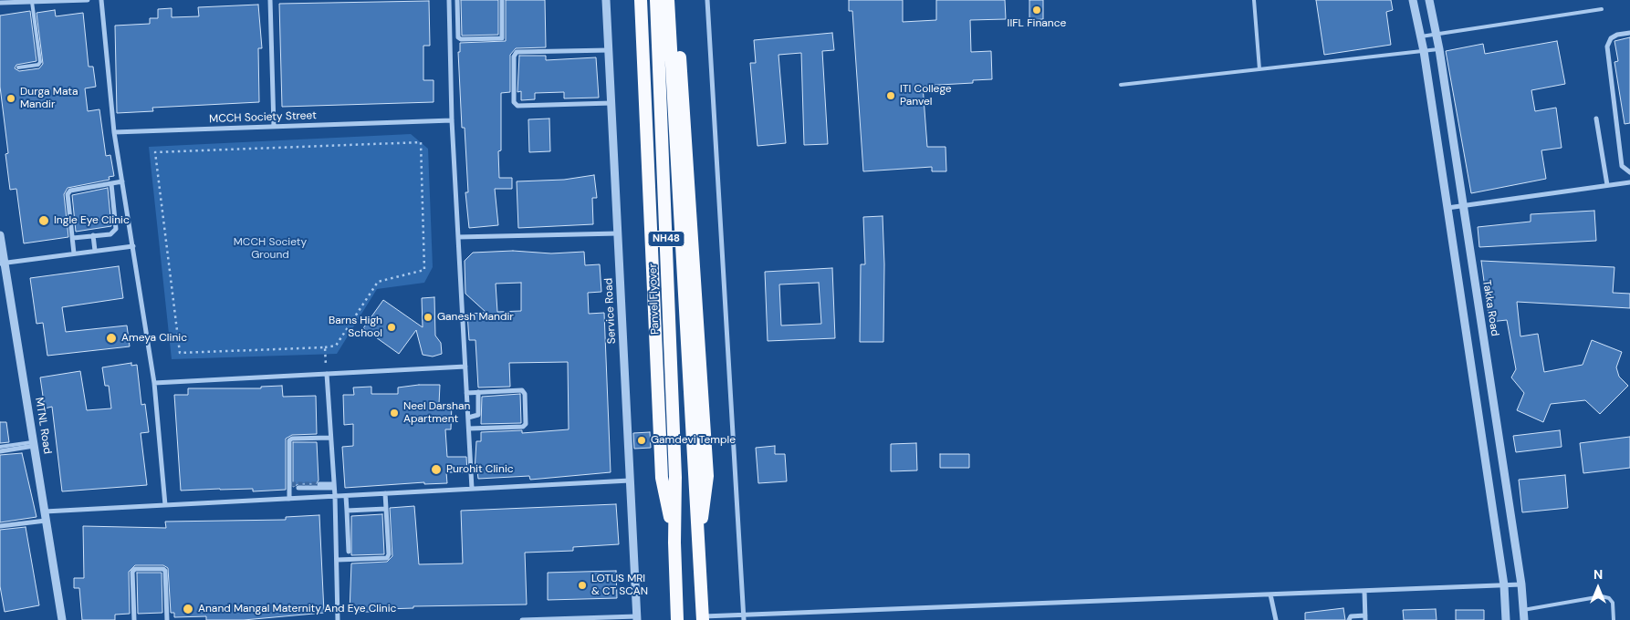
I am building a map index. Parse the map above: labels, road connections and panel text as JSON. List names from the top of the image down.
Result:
{
  "streets": {
    "highway": ["NH48", "Panvel Flyover"],
    "street": [
      "MCCH Society Street",
      "Takka Road",
      "Service Road",
      "MTNL Road"
    ]
  },
  "crossings": [
    ["NH48", "Panvel Flyover"]
  ],
  "parks": ["MCCH Society Ground"],
  "places": [
    "IIFL Finance",
    "ITI College Panvel",
    "Durga Mata Mandir",
    "Ingle Eye Clinic",
    "Ganesh Mandir",
    "Barns High School",
    "Ameya Clinic",
    "Neel Darshan Apartment",
    "Gamdevi Temple",
    "Purohit Clinic",
    "LOTUS MRI & CT SCAN",
    "Anand Mangal Maternity And Eye Clinic"
  ],
  "north": "top"
}
